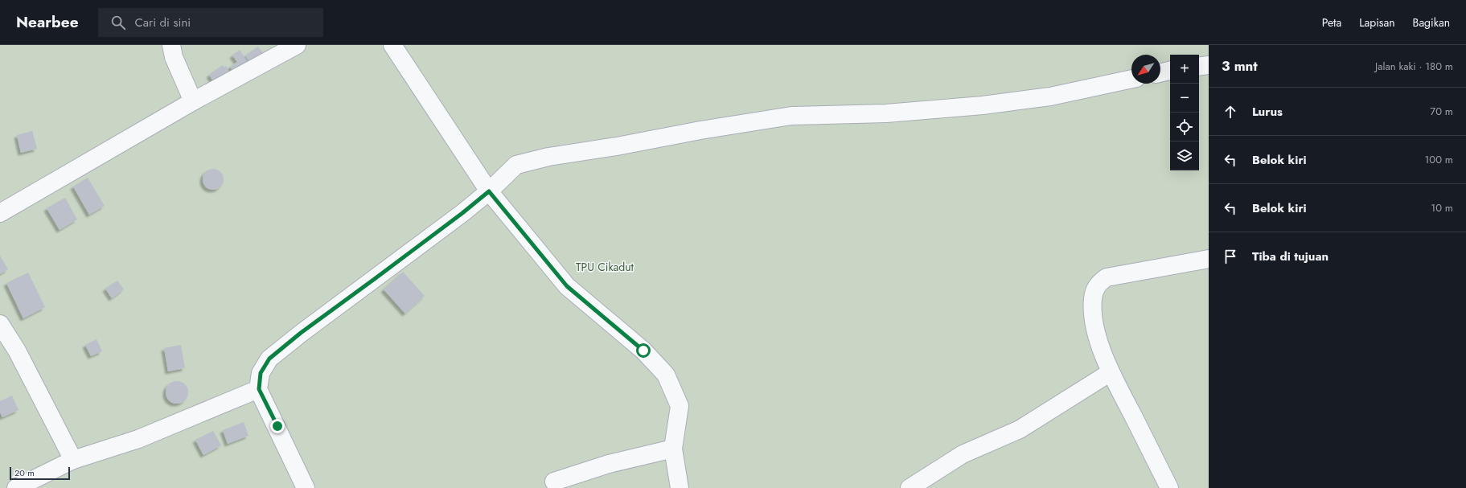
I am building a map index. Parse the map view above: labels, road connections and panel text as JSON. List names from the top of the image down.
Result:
{
  "parks": ["TPU Cikadut"],
  "scale_bar": "20 m",
  "north": "bottom left",
  "page": {
    "header": "Nearbee",
    "search": "Cari di sini",
    "nav": ["Peta", "Lapisan", "Bagikan"],
    "heading": ["3 mnt", "Jalan kaki · 180 m"],
    "map_buttons": ["+", "−"],
    "list": [
      ["Lurus", "70 m"],
      ["Belok kiri", "100 m"],
      ["Belok kiri", "10 m"],
      "Tiba di tujuan"
    ],
    "scale": "20 m"
  }
}
